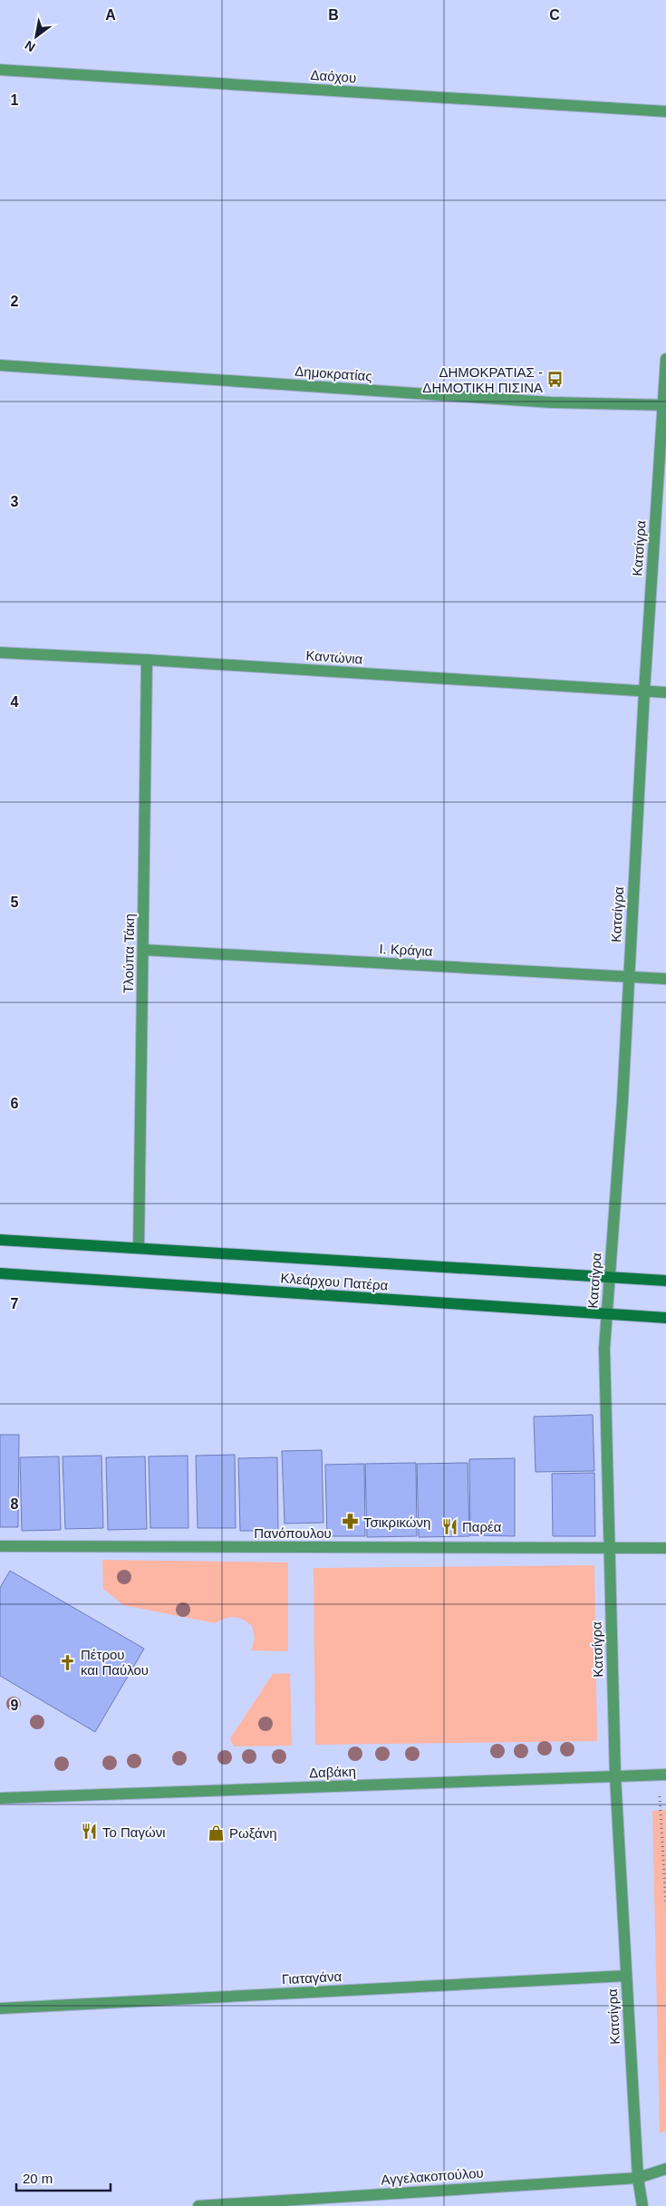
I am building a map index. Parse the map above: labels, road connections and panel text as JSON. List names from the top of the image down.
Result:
{
  "streets": {
    "street": [
      "Δαόχου",
      "Δημοκρατίας",
      "Κατσίγρα",
      "Καντώνια",
      "Ι. Κράγια",
      "Τλούπα Τάκη",
      "Κλεάρχου Πατέρα",
      "Πανόπουλου",
      "Δαβάκη",
      "Γιαταγάνα",
      "Αγγελακοπούλου"
    ]
  },
  "crossings": [
    ["Δημοκρατίας", "Κατσίγρα"],
    ["Κατσίγρα", "Καντώνια"],
    ["Κατσίγρα", "Ι. Κράγια"],
    ["Κατσίγρα", "Κλεάρχου Πατέρα"],
    ["Κατσίγρα", "Πανόπουλου"],
    ["Κατσίγρα", "Δαβάκη"],
    ["Κατσίγρα", "Γιαταγάνα"],
    ["Κατσίγρα", "Αγγελακοπούλου"],
    ["Καντώνια", "Τλούπα Τάκη"],
    ["Ι. Κράγια", "Τλούπα Τάκη"],
    ["Τλούπα Τάκη", "Κλεάρχου Πατέρα"]
  ],
  "places": {
    "bus stop": ["ΔΗΜΟΚΡΑΤΙΑΣ - ΔΗΜΟΤΙΚΗ ΠΙΣΙΝΑ"],
    "pharmacy": ["Τσικρικώνη"],
    "restaurant": ["Παρέα", "Το Παγώνι"],
    "church": ["Πέτρου και Παύλου"],
    "shop": ["Ρωξάνη"]
  },
  "scale_bar": "20 m",
  "north": "bottom left",
  "grid": {
    "columns": ["A", "B", "C"],
    "rows": [
      "1",
      "2",
      "3",
      "4",
      "5",
      "6",
      "7",
      "8",
      "9"
    ]
  }
}
